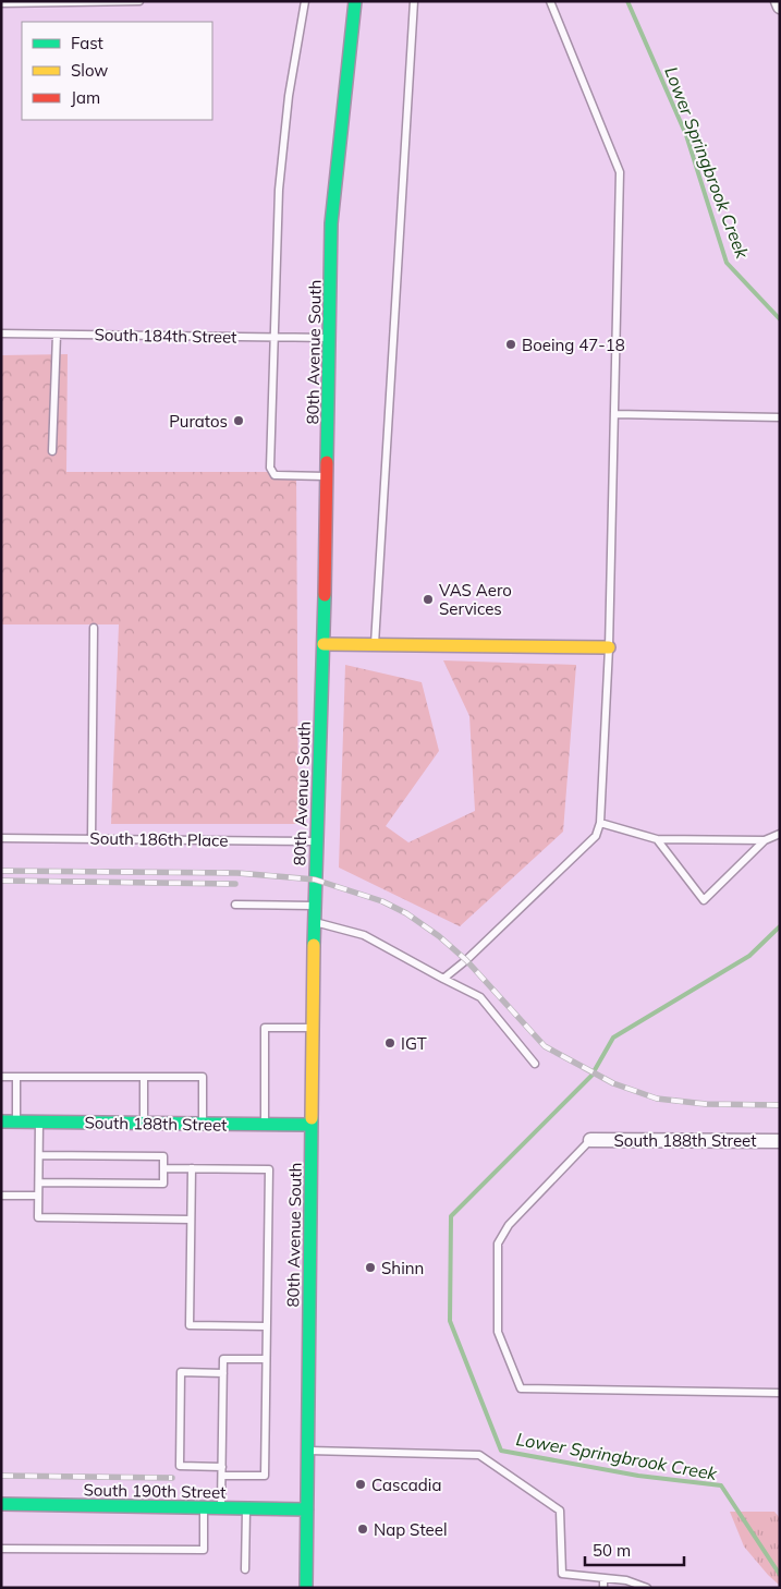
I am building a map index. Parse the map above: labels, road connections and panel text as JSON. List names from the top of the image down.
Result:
{
  "streets": {
    "street": ["80th Avenue South", "South 188th Street", "South 190th Street"],
    "lane": ["South 184th Street", "South 186th Place"]
  },
  "crossings": [
    ["South 184th Street", "80th Avenue South"],
    ["80th Avenue South", "South 186th Place"],
    ["80th Avenue South", "South 188th Street"],
    ["80th Avenue South", "South 190th Street"]
  ],
  "water": ["Lower Springbrook Creek"],
  "places": [
    "Boeing 47-18",
    "Puratos",
    "VAS Aero Services",
    "IGT",
    "Shinn",
    "Cascadia",
    "Nap Steel"
  ],
  "legend": ["Fast", "Slow", "Jam"],
  "scale_bar": "50 m"
}
